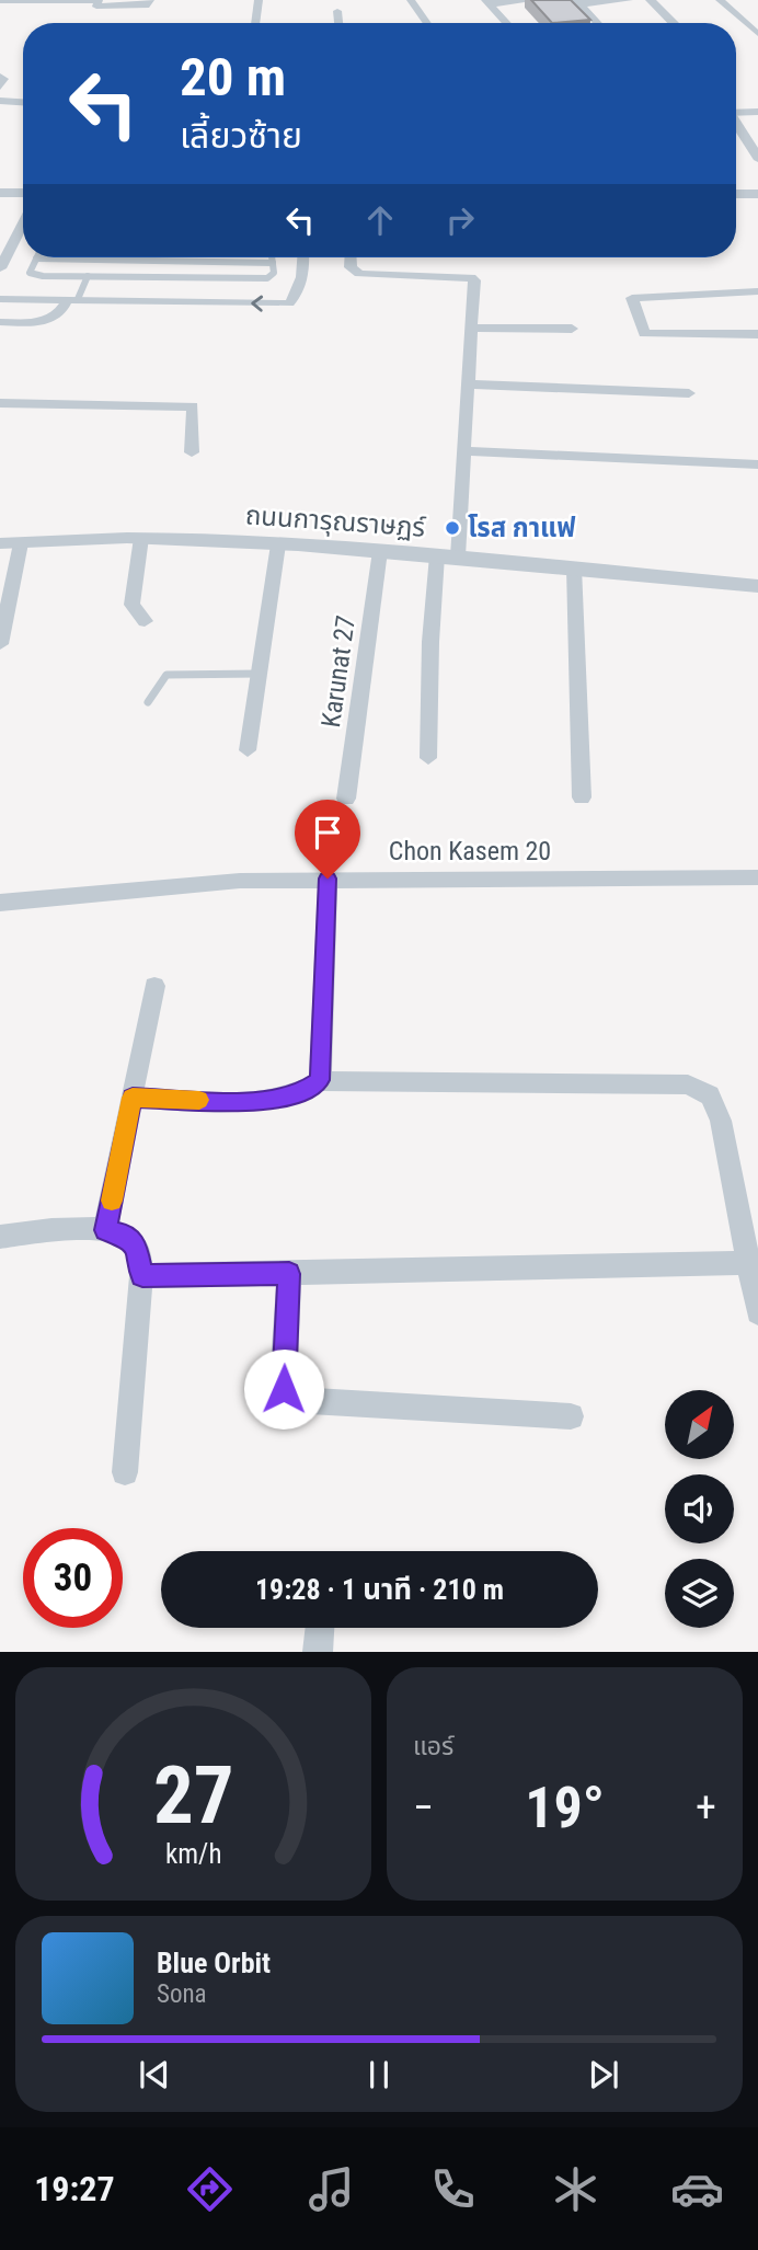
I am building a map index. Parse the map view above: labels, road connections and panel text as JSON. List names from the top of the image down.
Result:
{
  "streets": {
    "street": ["ถนนการุณราษฏร์", "Karunat 27", "Chon Kasem 20"]
  },
  "crossings": [
    ["ถนนการุณราษฏร์", "Karunat 27"]
  ],
  "places": ["โรส กาแฟ"],
  "north": "top right",
  "page": {
    "turn": ["20 m", "เลี้ยวซ้าย"],
    "limit": "30",
    "trip": "19:28 · 1 นาที · 210 m",
    "tile": "แอร์",
    "heat": ["−", "19°", "+"],
    "song": ["Blue Orbit", "Sona"],
    "tabs": "19:27",
    "gauge": ["27", "km/h"]
  }
}
